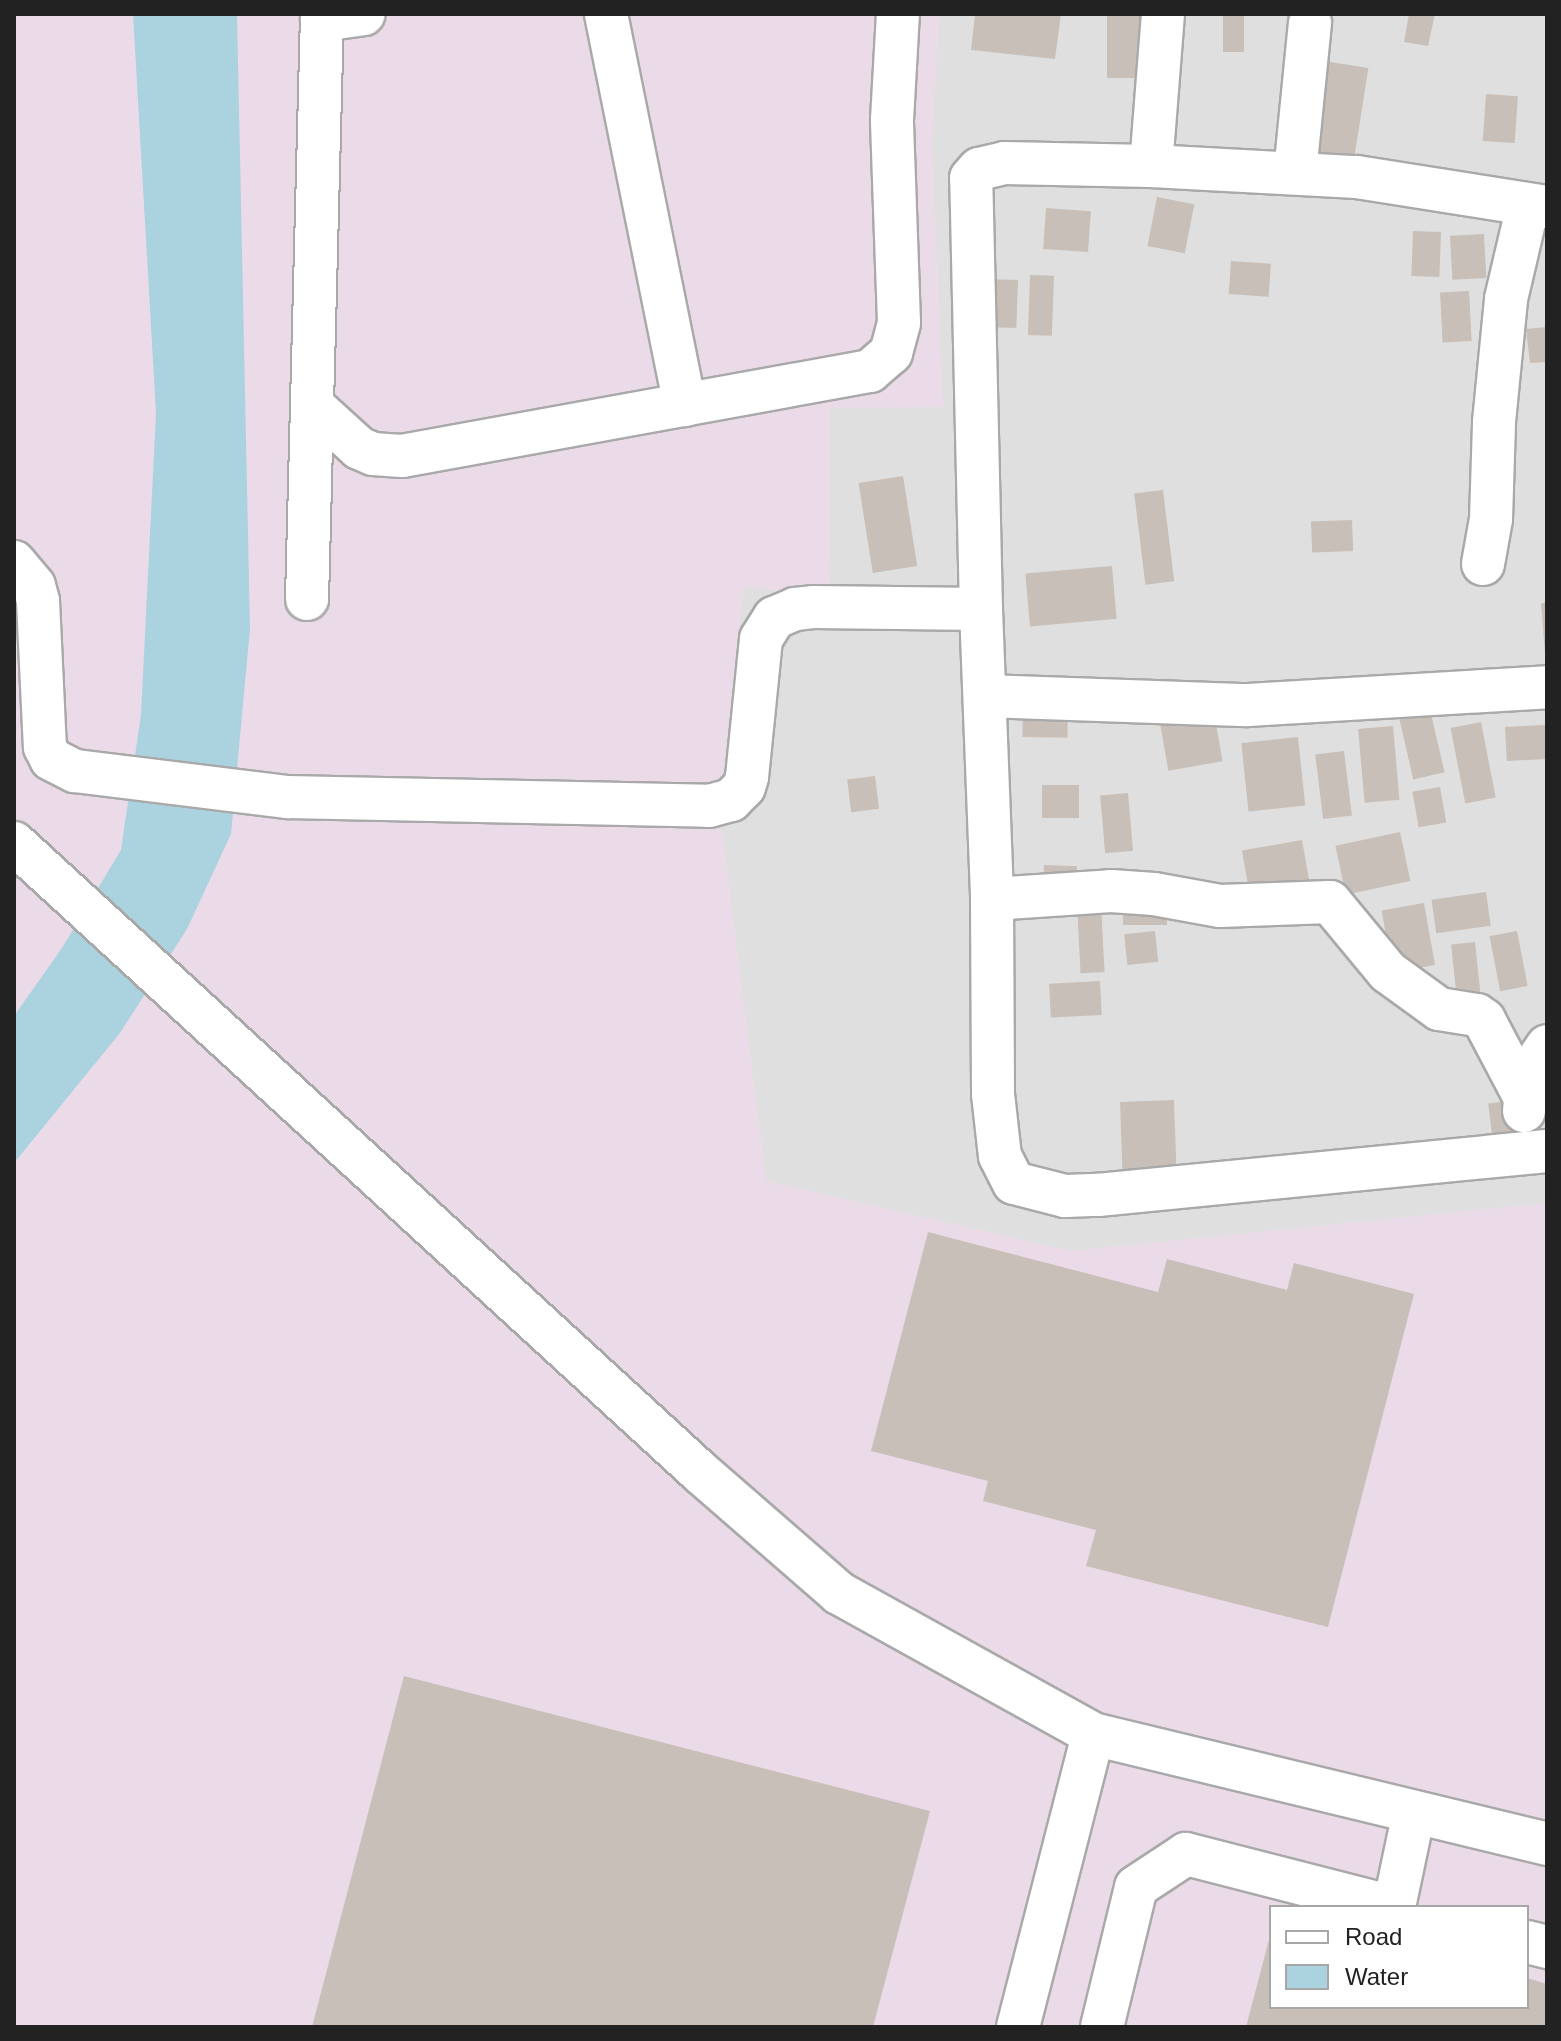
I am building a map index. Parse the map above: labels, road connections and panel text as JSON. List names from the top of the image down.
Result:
{
  "legend": ["Road", "Water"]
}
